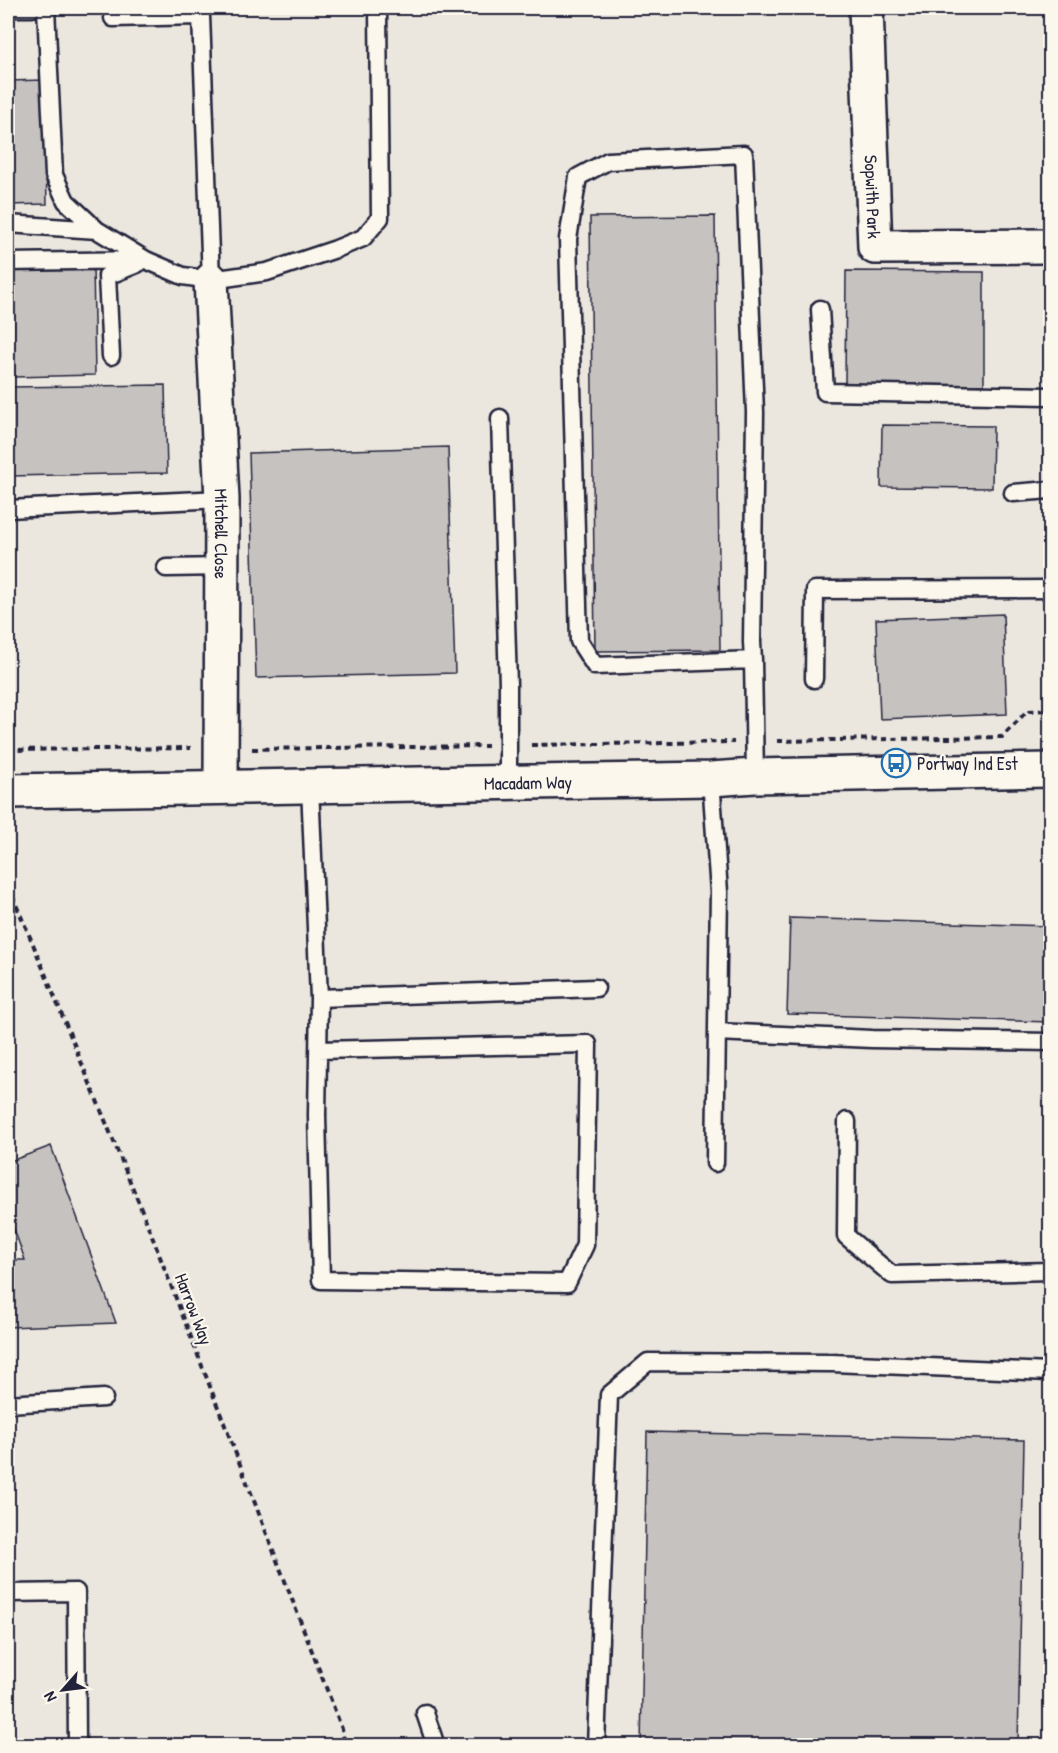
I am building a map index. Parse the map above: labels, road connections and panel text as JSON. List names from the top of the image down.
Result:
{
  "streets": {
    "street": ["Sopwith Park", "Mitchell Close", "Macadam Way"],
    "path": ["Harrow Way"]
  },
  "crossings": [
    ["Mitchell Close", "Macadam Way"]
  ],
  "places": {
    "bus stop": ["Portway Ind Est"]
  },
  "north": "bottom left"
}
